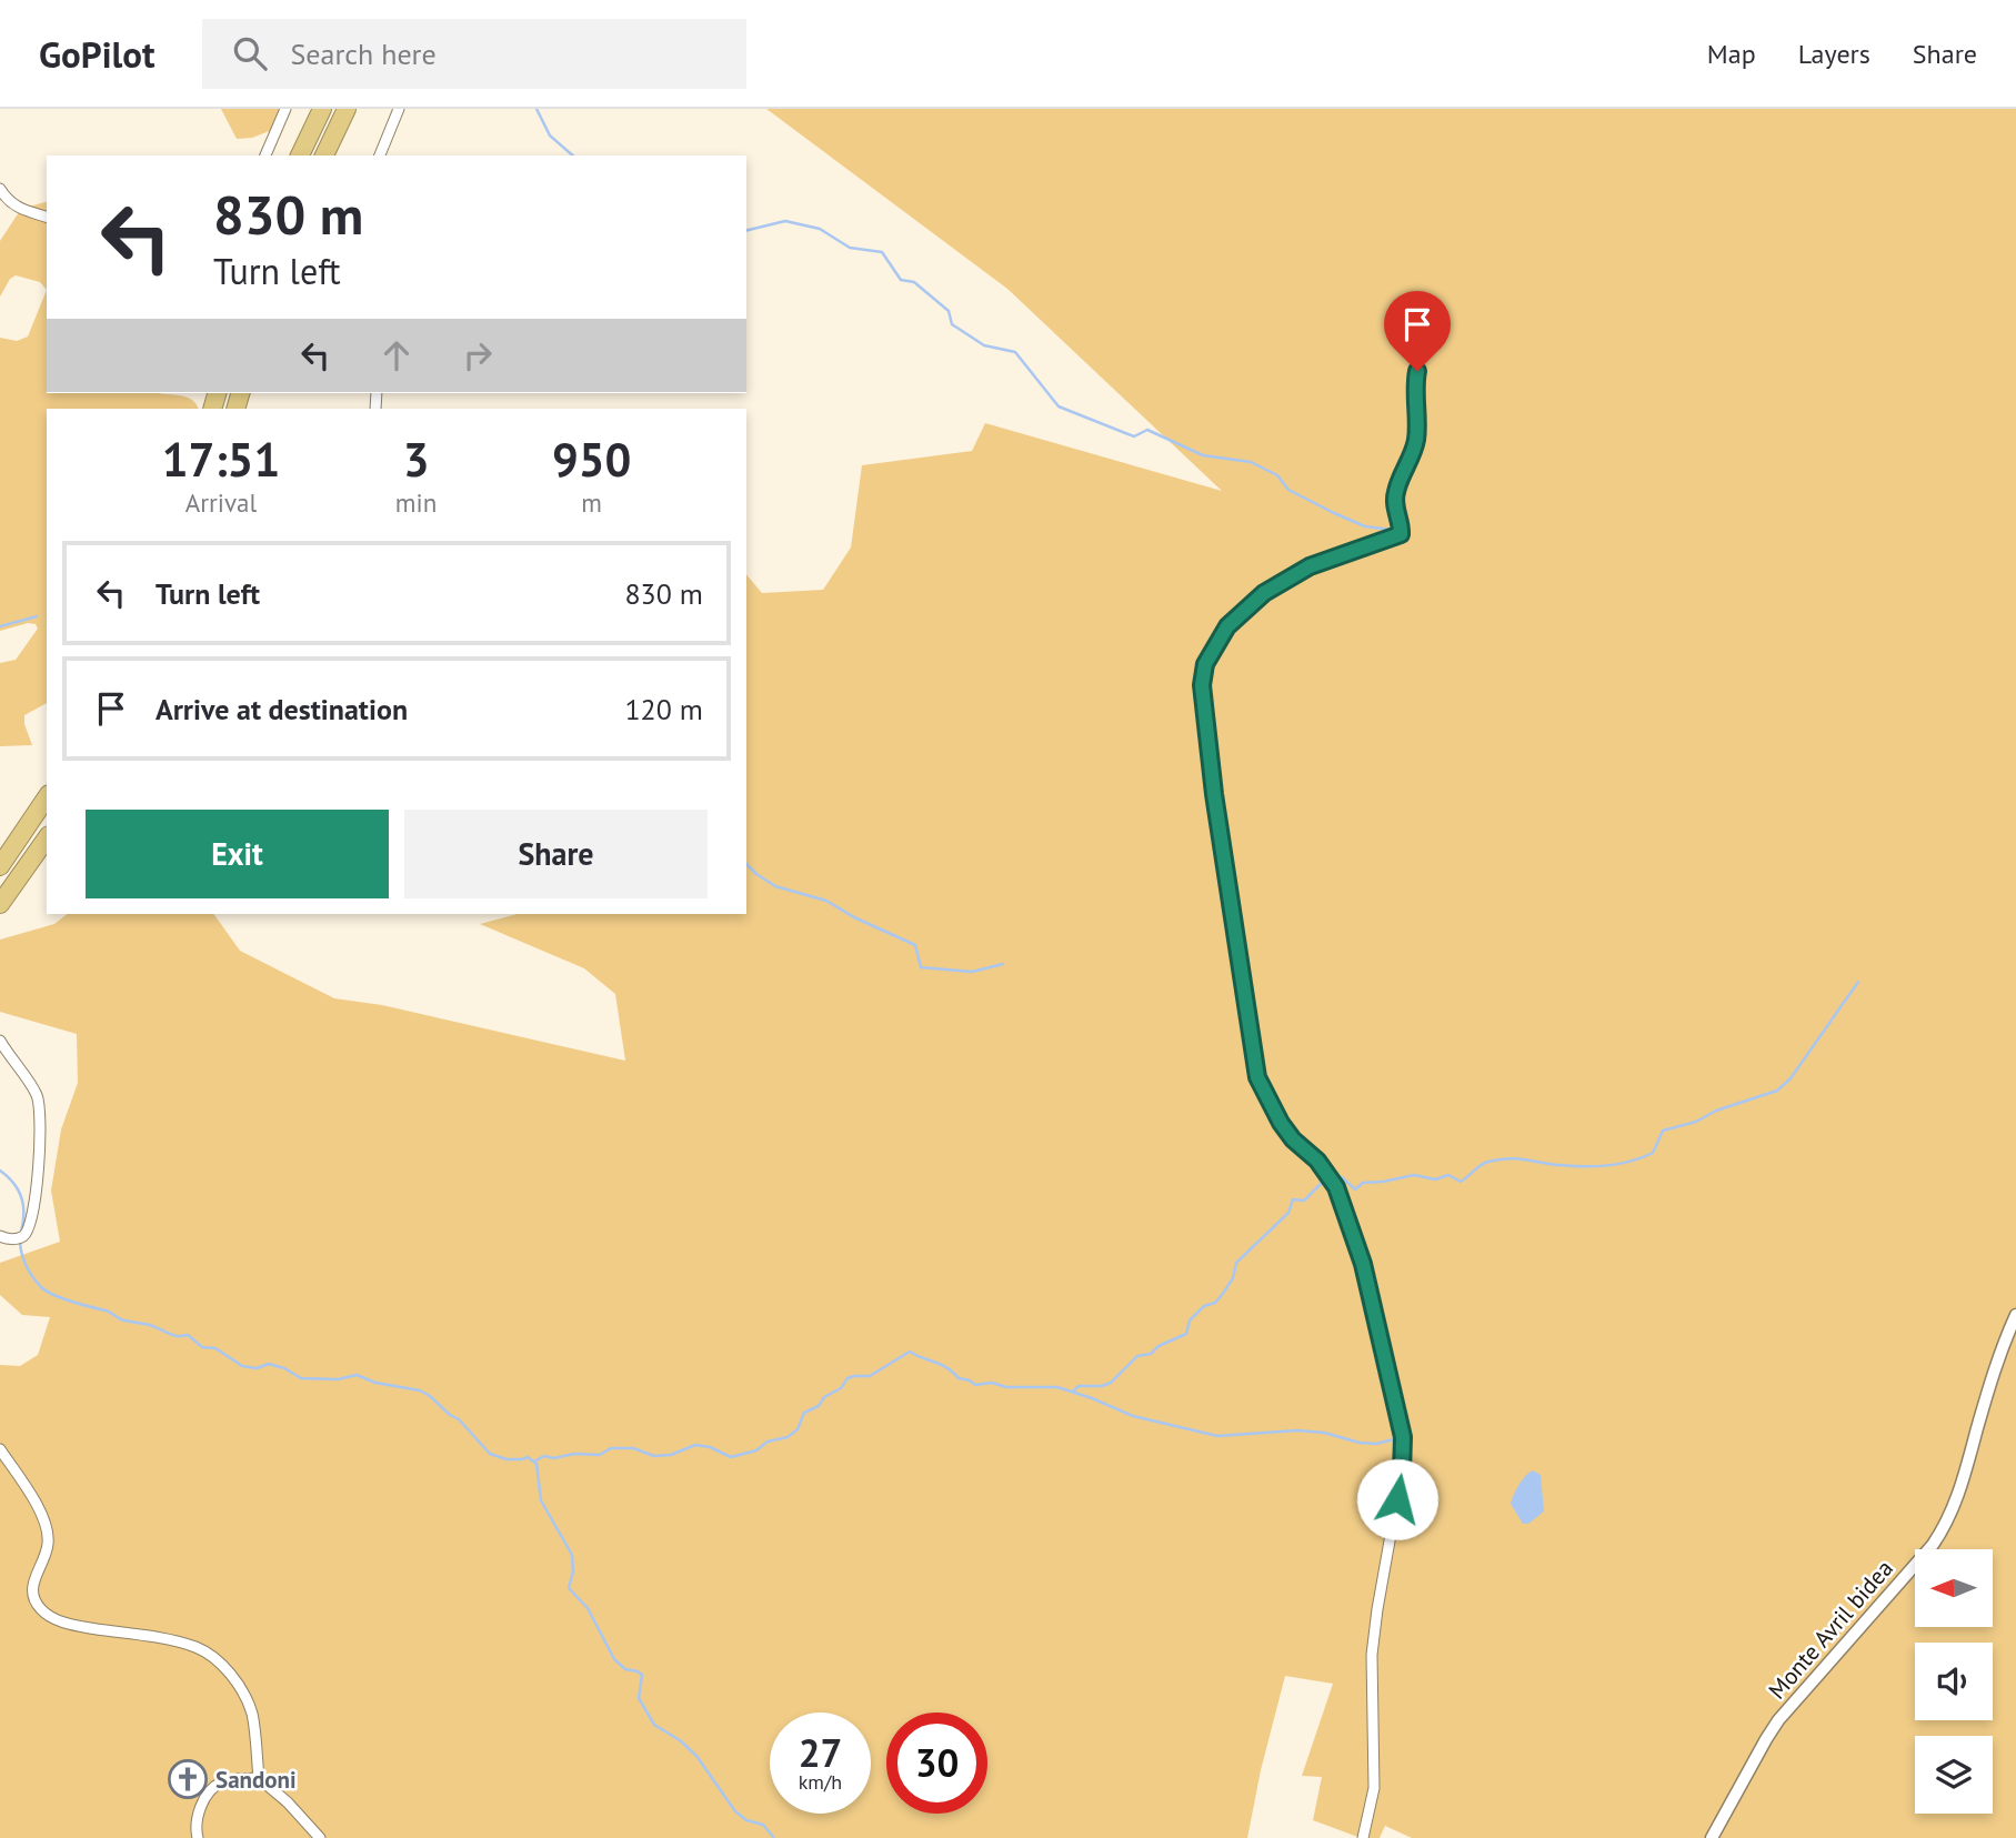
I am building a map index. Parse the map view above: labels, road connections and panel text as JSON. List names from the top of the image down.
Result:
{
  "streets": {
    "street": ["Monte Avril bidea"]
  },
  "places": {
    "church": ["Sandoni"]
  },
  "north": "left",
  "page": {
    "header": "GoPilot",
    "search": "Search here",
    "nav": ["Map", "Layers", "Share"],
    "turn": ["830 m", "Turn left"],
    "eta": [
      "17:51",
      "Arrival",
      "3",
      "min",
      "950",
      "m"
    ],
    "list": [
      {
        "name": "Turn left",
        "value": "830 m"
      },
      {
        "name": "Arrive at destination",
        "value": "120 m"
      }
    ],
    "buttons": ["Exit", "Share"],
    "speed": "27 km/h",
    "limit": "30"
  }
}
